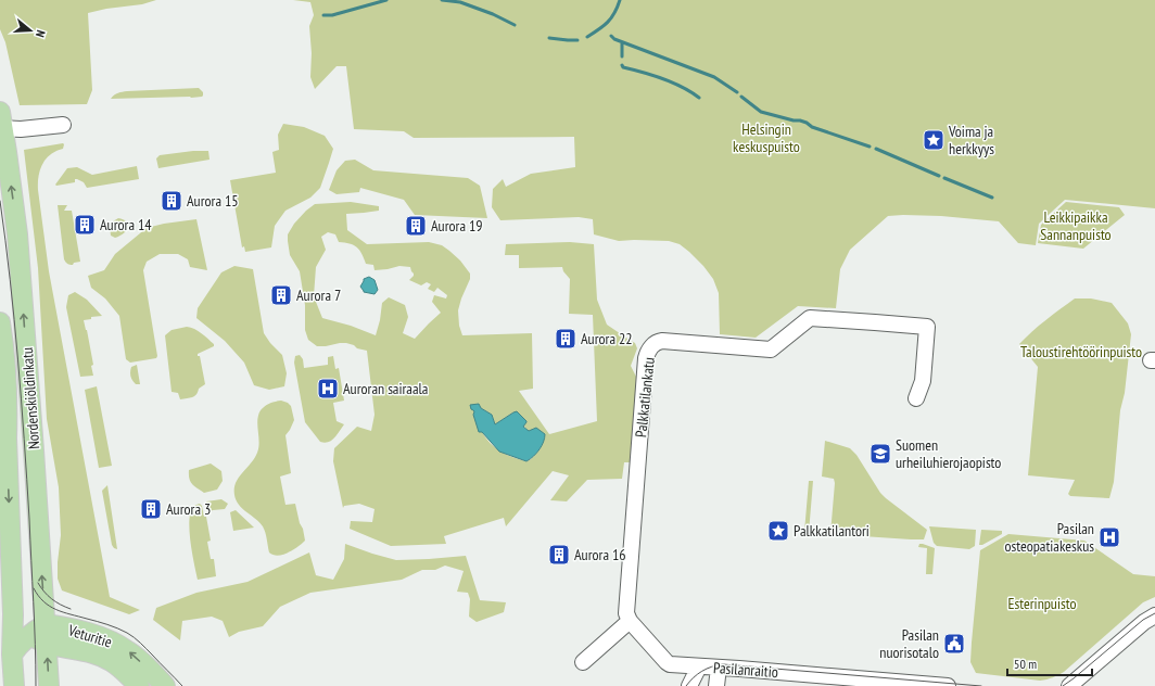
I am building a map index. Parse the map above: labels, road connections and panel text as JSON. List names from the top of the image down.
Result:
{
  "streets": {
    "main road": ["Nordenskiöldinkatu", "Veturitie"],
    "street": ["Palkkatilankatu", "Pasilanraitio"]
  },
  "crossings": [
    ["Nordenskiöldinkatu", "Veturitie"]
  ],
  "parks": [
    "Helsingin keskuspuisto",
    "Leikkipaikka Sannanpuisto",
    "Taloustirehtöörinpuisto",
    "Esterinpuisto"
  ],
  "places": {
    "place": ["Voima ja herkkyys", "Palkkatilantori"],
    "building": [
      "Aurora 15",
      "Aurora 14",
      "Aurora 19",
      "Aurora 7",
      "Aurora 22",
      "Aurora 3",
      "Aurora 16"
    ],
    "hospital": ["Auroran sairaala", "Pasilan osteopatiakeskus"],
    "school or university": ["Suomen urheiluhierojaopisto"],
    "public building": ["Pasilan nuorisotalo"]
  },
  "scale_bar": "50 m",
  "north": "right"
}
